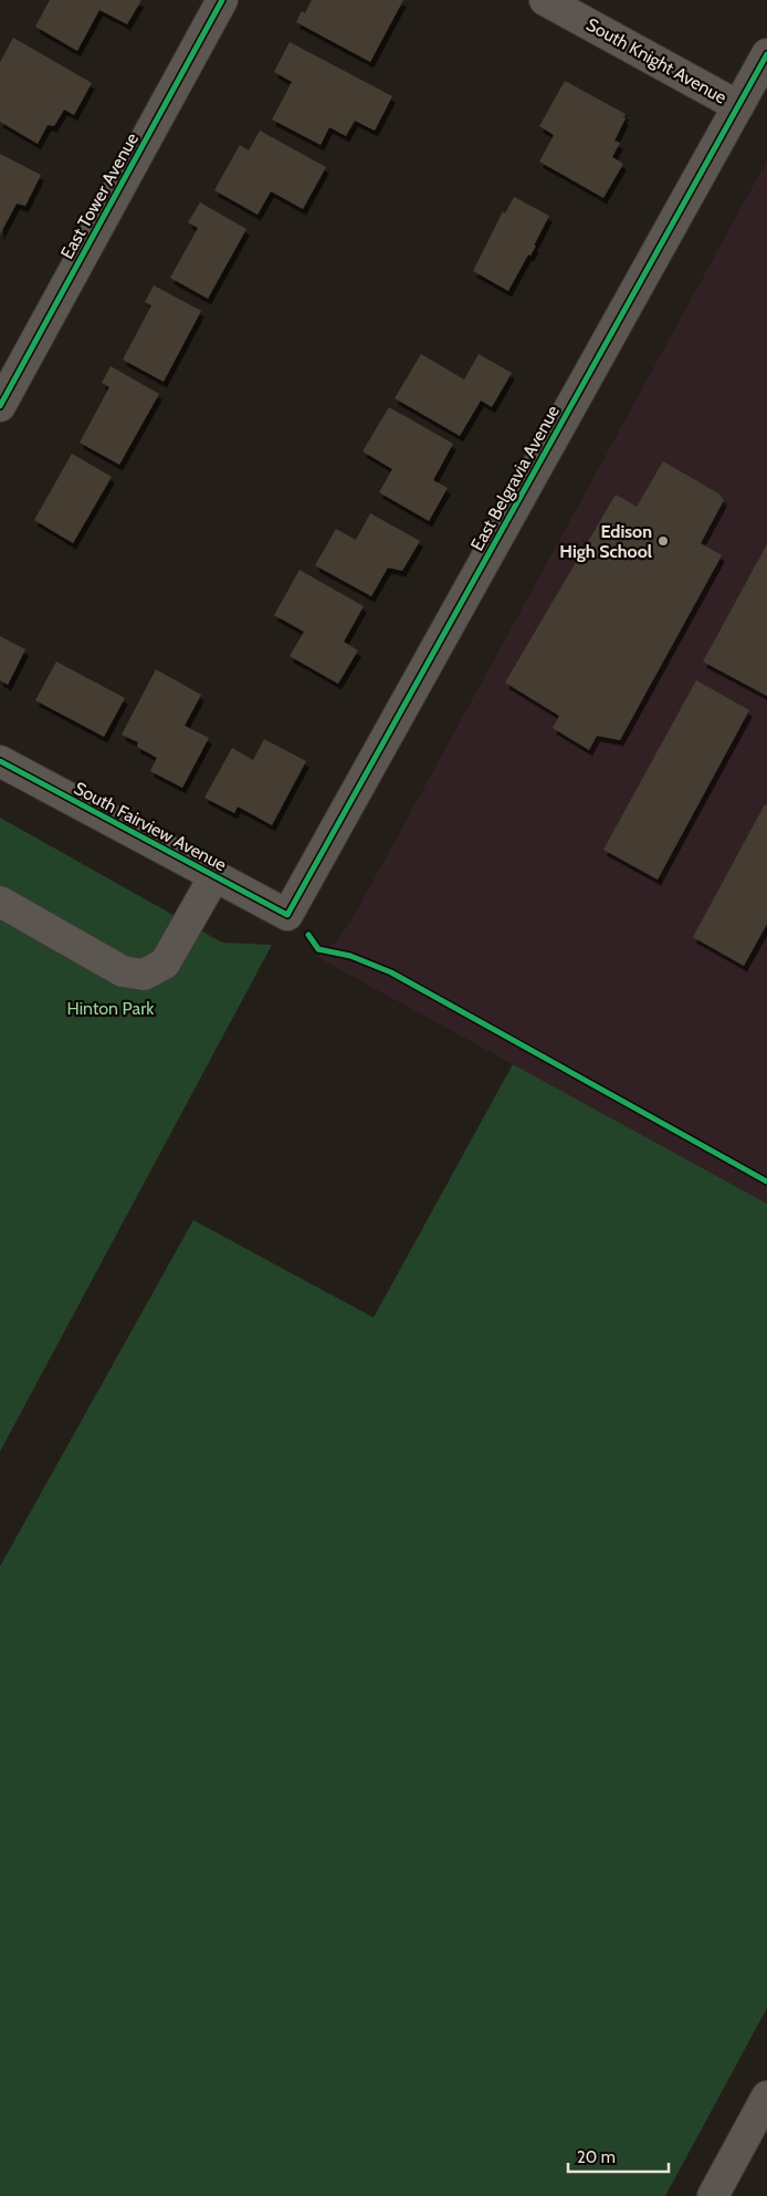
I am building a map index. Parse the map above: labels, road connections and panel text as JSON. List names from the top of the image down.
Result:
{
  "streets": {
    "street": [
      "South Knight Avenue",
      "East Tower Avenue",
      "East Belgravia Avenue",
      "South Fairview Avenue"
    ]
  },
  "crossings": [
    ["South Knight Avenue", "East Belgravia Avenue"],
    ["East Belgravia Avenue", "South Fairview Avenue"]
  ],
  "parks": ["Hinton Park"],
  "places": ["Edison High School"],
  "scale_bar": "20 m"
}
